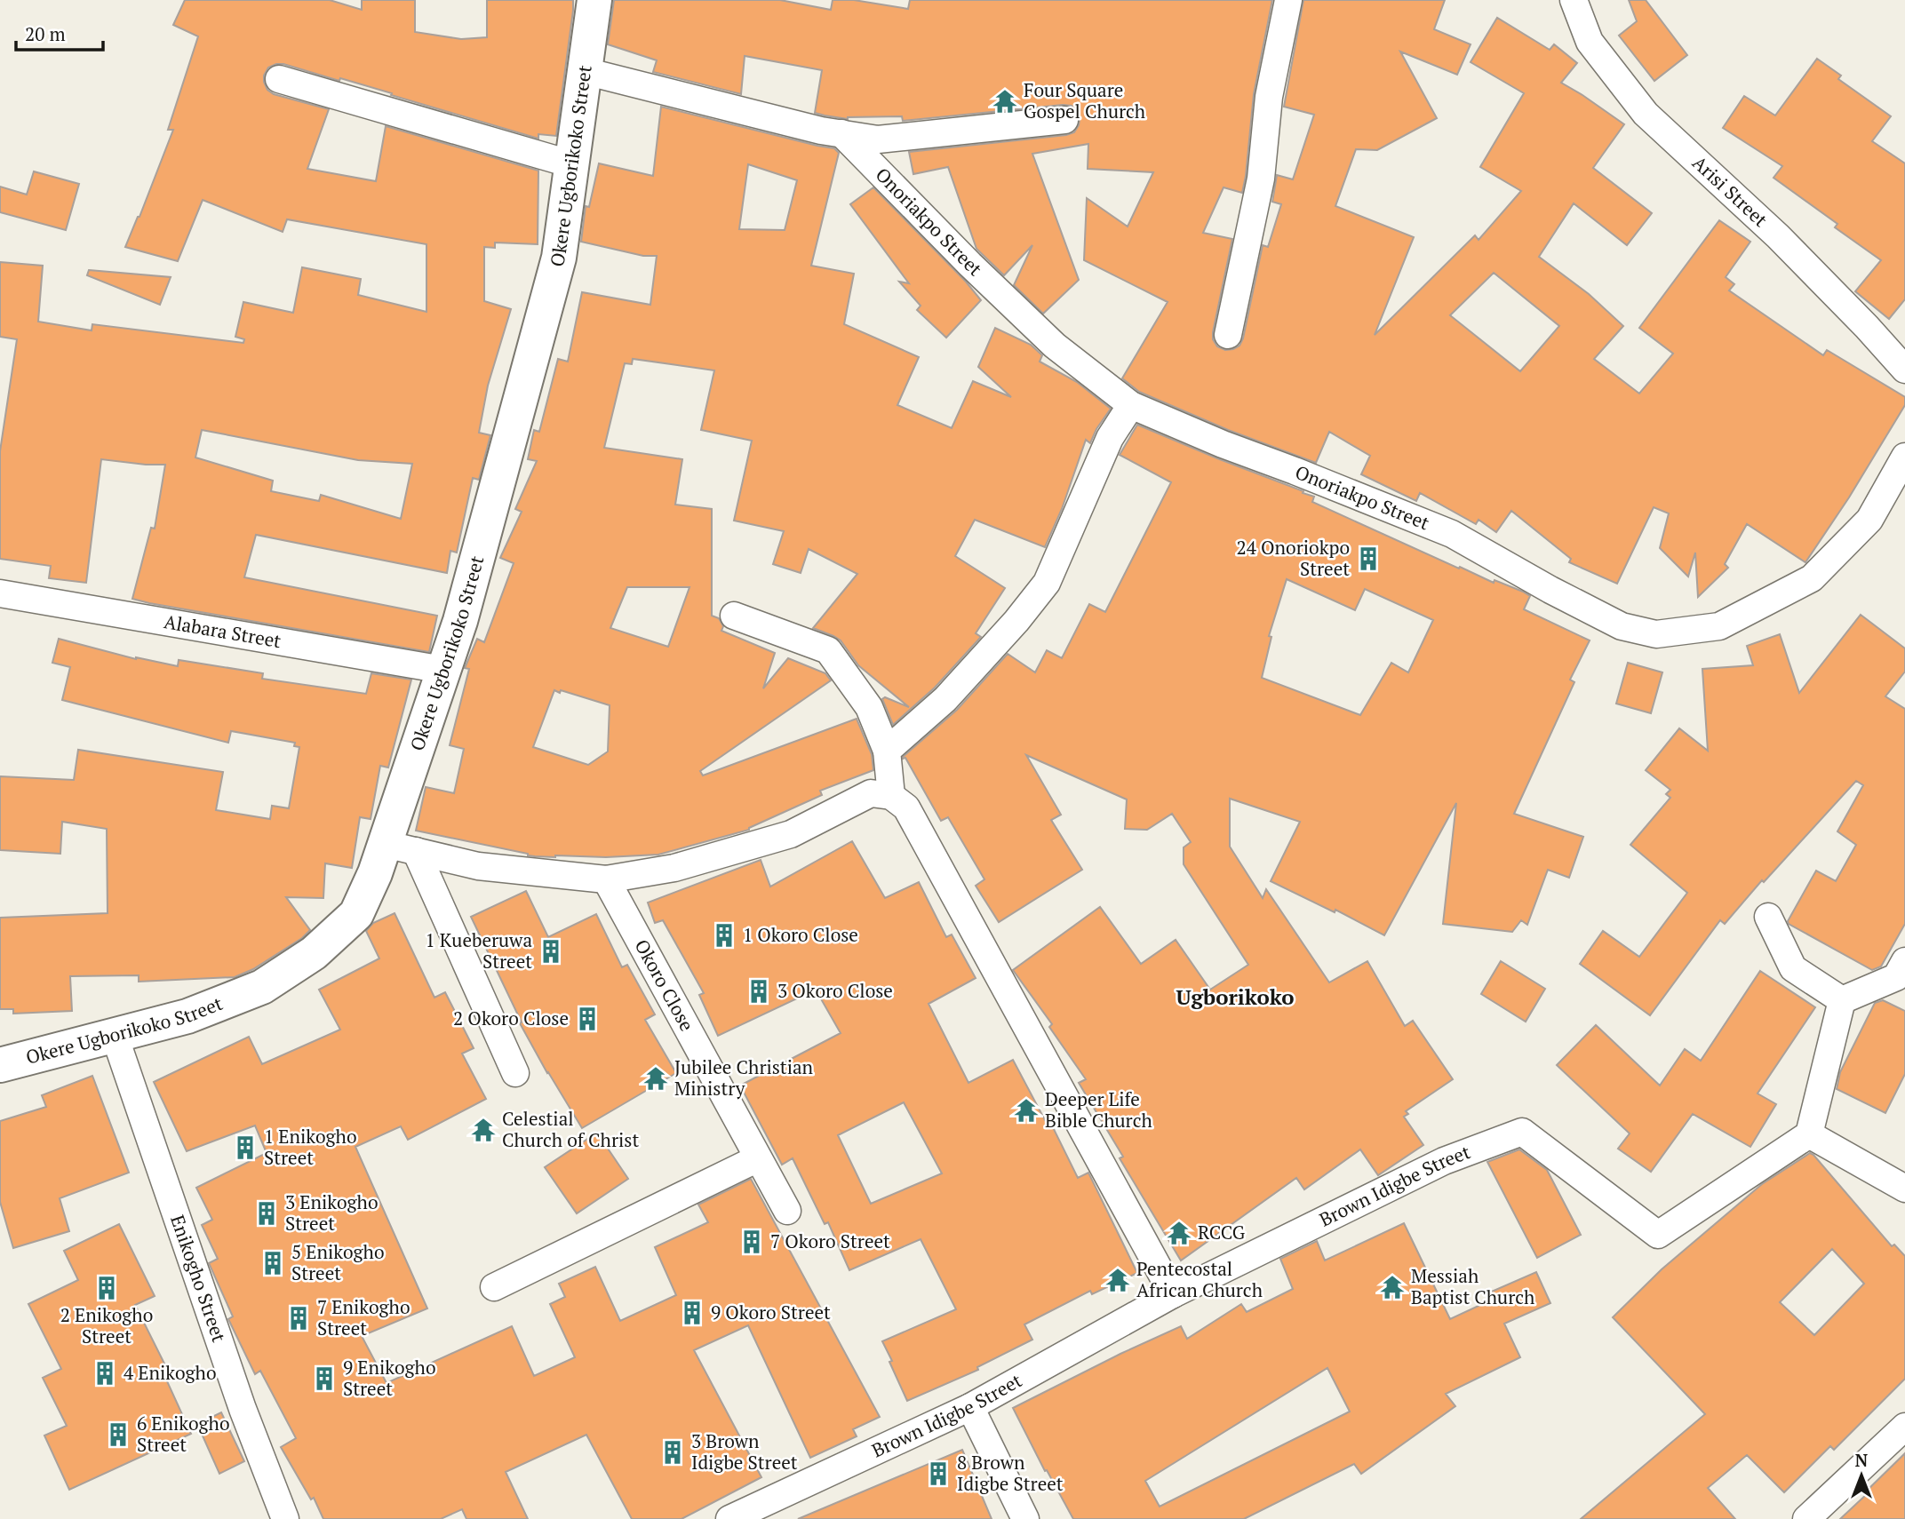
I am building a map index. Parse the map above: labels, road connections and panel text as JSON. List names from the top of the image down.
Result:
{
  "streets": {
    "street": [
      "Okere Ugborikoko Street",
      "Arisi Street",
      "Onoriakpo Street",
      "Alabara Street",
      "Okoro Close",
      "Brown Idigbe Street",
      "Enikogho Street"
    ]
  },
  "crossings": [
    ["Okere Ugborikoko Street", "Alabara Street"],
    ["Okere Ugborikoko Street", "Enikogho Street"]
  ],
  "districts": ["Ugborikoko"],
  "places": {
    "temple": [
      "Four Square Gospel Church",
      "Jubilee Christian Ministry",
      "Deeper Life Bible Church",
      "Celestial Church of Christ",
      "RCCG",
      "Pentecostal African Church",
      "Messiah Baptist Church"
    ],
    "building": [
      "24 Onoriokpo Street",
      "1 Okoro Close",
      "1 Kueberuwa Street",
      "3 Okoro Close",
      "2 Okoro Close",
      "1 Enikogho Street",
      "3 Enikogho Street",
      "7 Okoro Street",
      "5 Enikogho Street",
      "2 Enikogho Street",
      "9 Okoro Street",
      "7 Enikogho Street",
      "4 Enikogho",
      "9 Enikogho Street",
      "6 Enikogho Street",
      "3 Brown Idigbe Street",
      "8 Brown Idigbe Street"
    ]
  },
  "scale_bar": "20 m",
  "north": "top"
}
